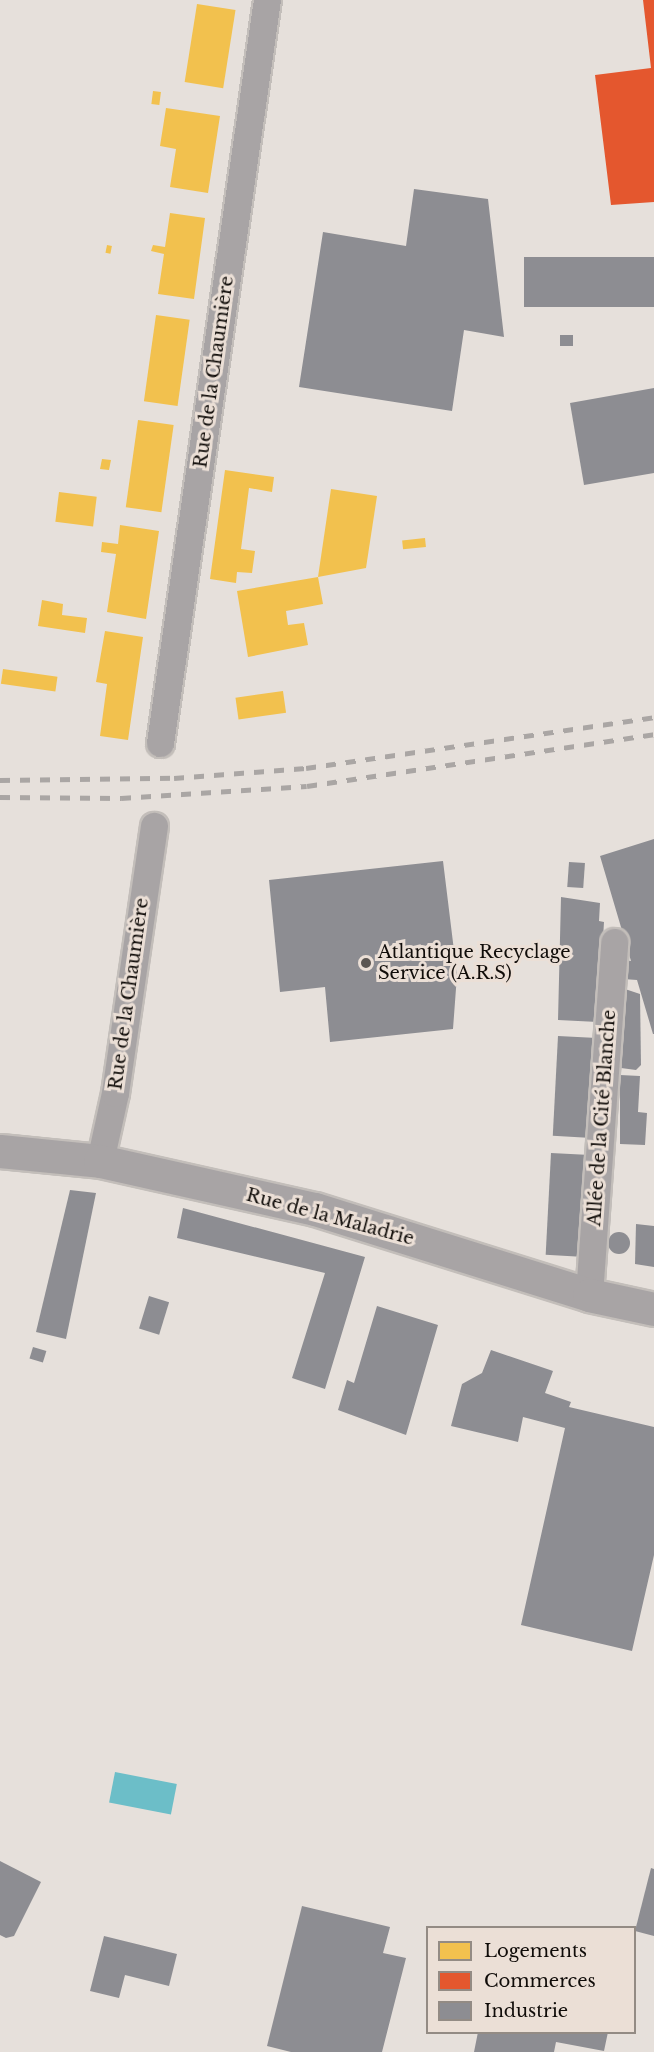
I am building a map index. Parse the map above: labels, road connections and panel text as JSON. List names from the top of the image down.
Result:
{
  "streets": {
    "street": ["Rue de la Chaumière", "Allée de la Cité Blanche", "Rue de la Maladrie"]
  },
  "crossings": [
    ["Rue de la Chaumière", "Rue de la Maladrie"],
    ["Allée de la Cité Blanche", "Rue de la Maladrie"]
  ],
  "places": ["Atlantique Recyclage Service (A.R.S)"],
  "legend": ["Logements", "Commerces", "Industrie"]
}
